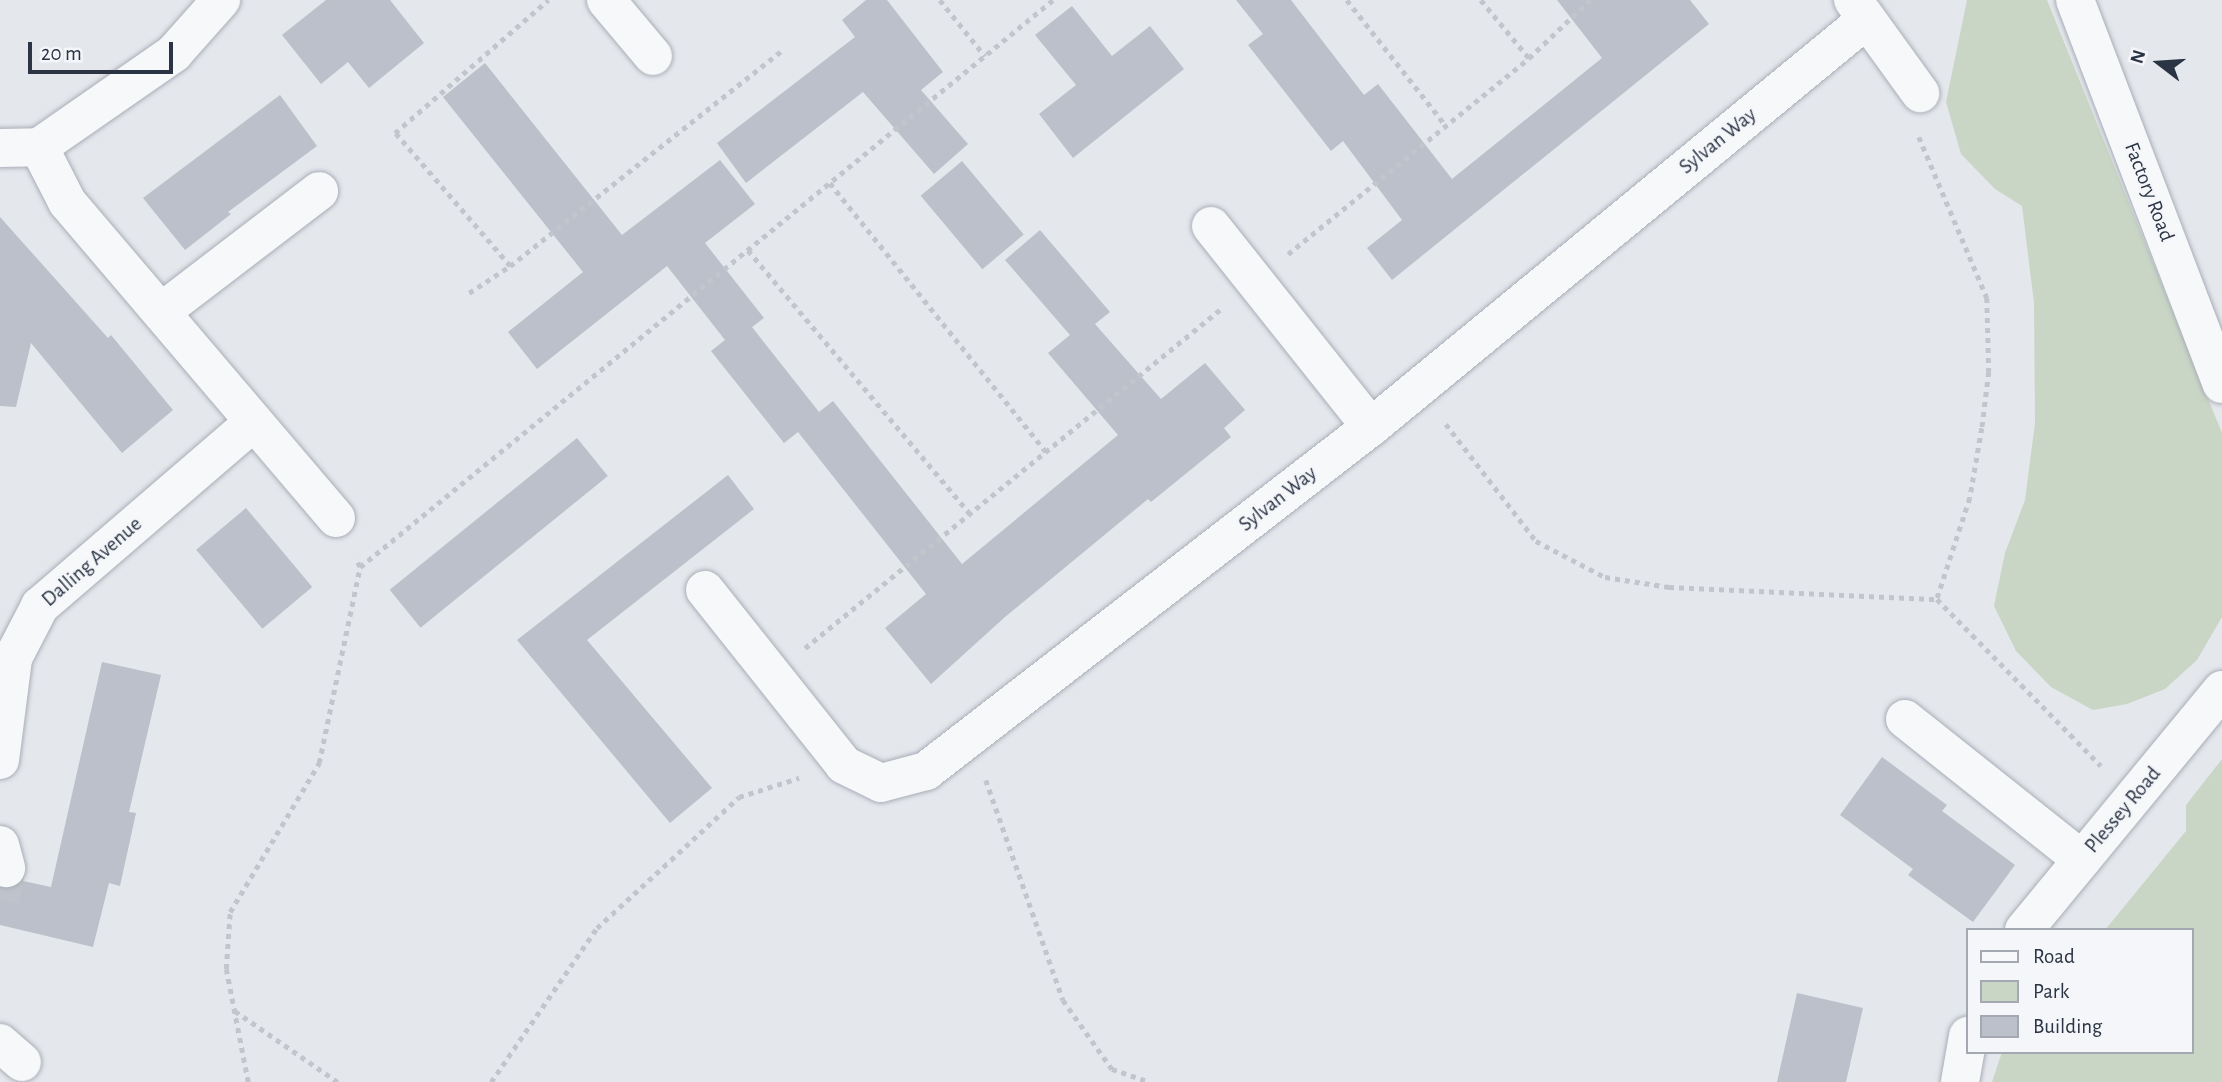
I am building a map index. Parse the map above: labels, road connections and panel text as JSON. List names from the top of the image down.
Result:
{
  "streets": {
    "street": [
      "Sylvan Way",
      "Factory Road",
      "Dalling Avenue",
      "Plessey Road"
    ]
  },
  "legend": ["Road", "Park", "Building"],
  "scale_bar": "20 m",
  "north": "left"
}
